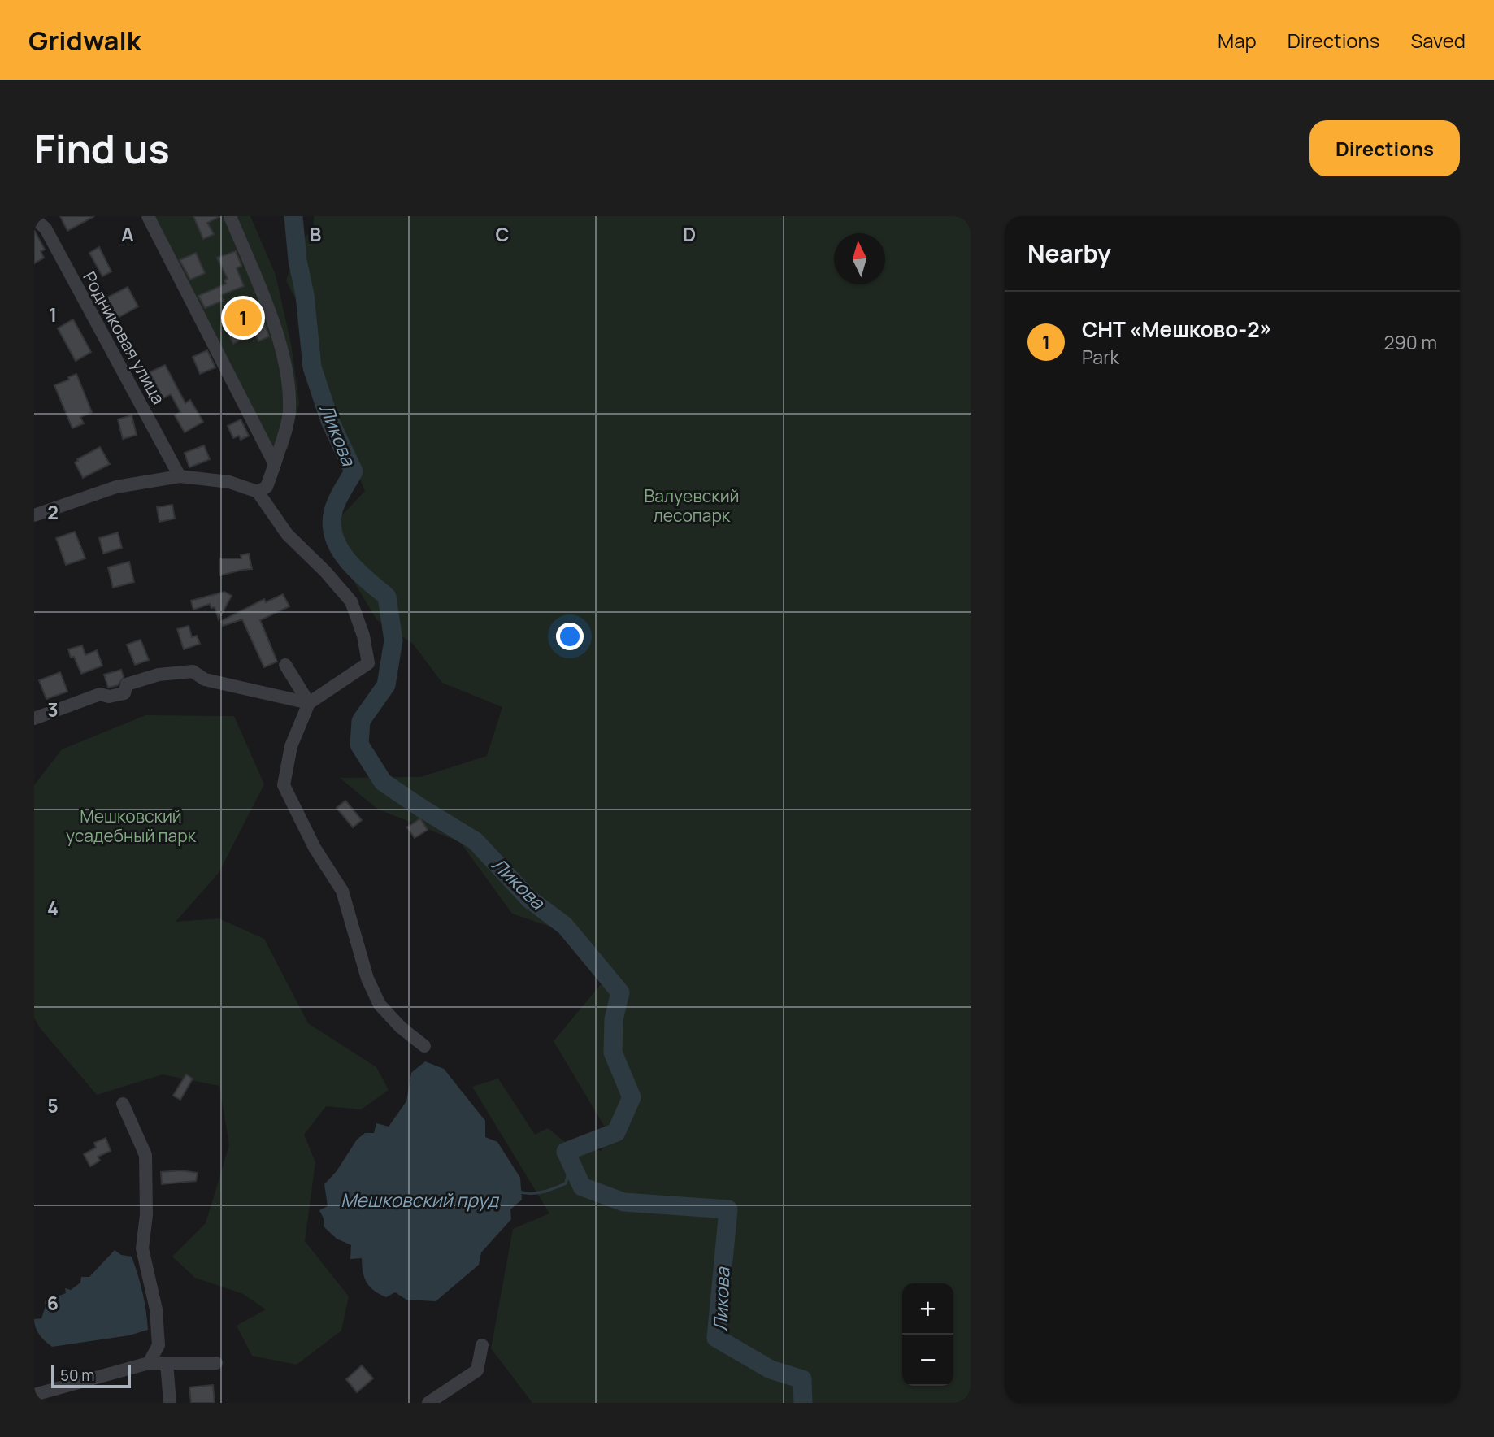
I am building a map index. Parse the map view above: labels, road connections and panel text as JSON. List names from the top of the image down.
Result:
{
  "streets": {
    "street": ["Родниковая улица"]
  },
  "water": ["Ликова", "Мешковский пруд"],
  "parks": ["Валуевский лесопарк", "Мешковский усадебный парк"],
  "scale_bar": "50 m",
  "north": "top",
  "page": {
    "header": "Gridwalk",
    "nav": ["Map", "Directions", "Saved"],
    "buttons": "Directions",
    "title": "Find us",
    "heading": "Nearby",
    "list": [
      {
        "mark": "1",
        "name": "СНТ «Мешково-2»",
        "note": "Park",
        "value": "290 m"
      }
    ],
    "pins": "1",
    "map_buttons": ["+", "−"],
    "scale": "50 m"
  },
  "grid": {
    "columns": [
      "A",
      "B",
      "C",
      "D"
    ],
    "rows": [
      "1",
      "2",
      "3",
      "4",
      "5",
      "6"
    ]
  }
}
